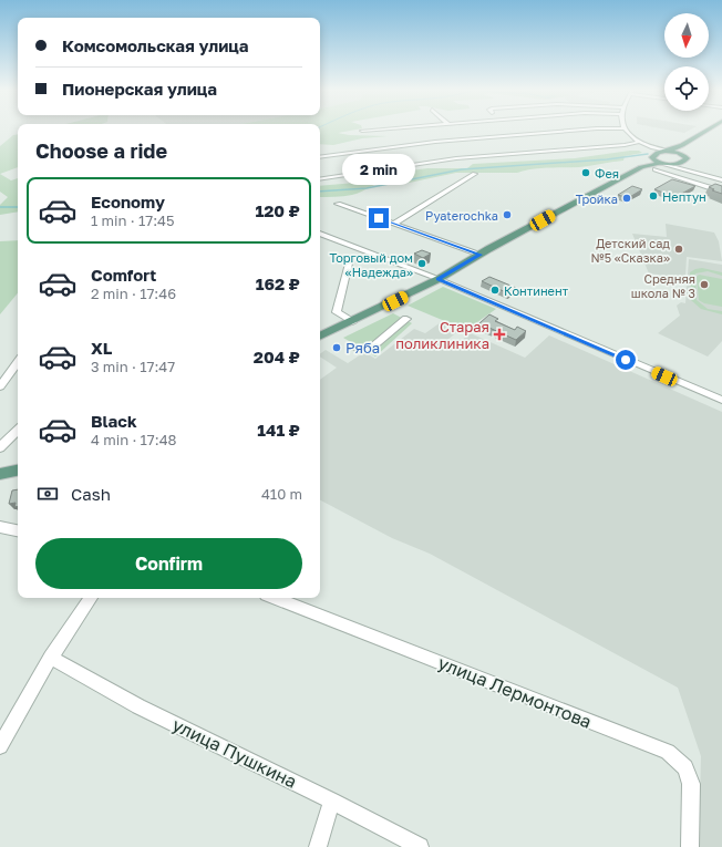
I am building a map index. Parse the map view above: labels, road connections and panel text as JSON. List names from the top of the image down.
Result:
{
  "streets": {
    "street": ["улица Лермонтова", "улица Пушкина"]
  },
  "places": {
    "other": [
      "Фея",
      "Нептун",
      "Тройка",
      "Pyaterochka",
      "Детский сад №5 «Сказка»",
      "Торговый дом «Надежда»",
      "Средняя школа № 3",
      "Континент",
      "Ряба"
    ],
    "health": ["Старая поликлиника"]
  },
  "north": "bottom",
  "page": {
    "banner": ["Комсомольская улица", "Пионерская улица"],
    "heading": "Choose a ride",
    "bubble": "2 min",
    "list": [
      {
        "name": "Economy",
        "note": "1 min · 17:45",
        "value": "120 ₽"
      },
      {
        "name": "Comfort",
        "note": "2 min · 17:46",
        "value": "162 ₽"
      },
      {
        "name": "XL",
        "note": "3 min · 17:47",
        "value": "204 ₽"
      },
      {
        "name": "Black",
        "note": "4 min · 17:48",
        "value": "141 ₽"
      }
    ],
    "pay": ["Cash", "410 m"],
    "buttons": "Confirm"
  }
}
